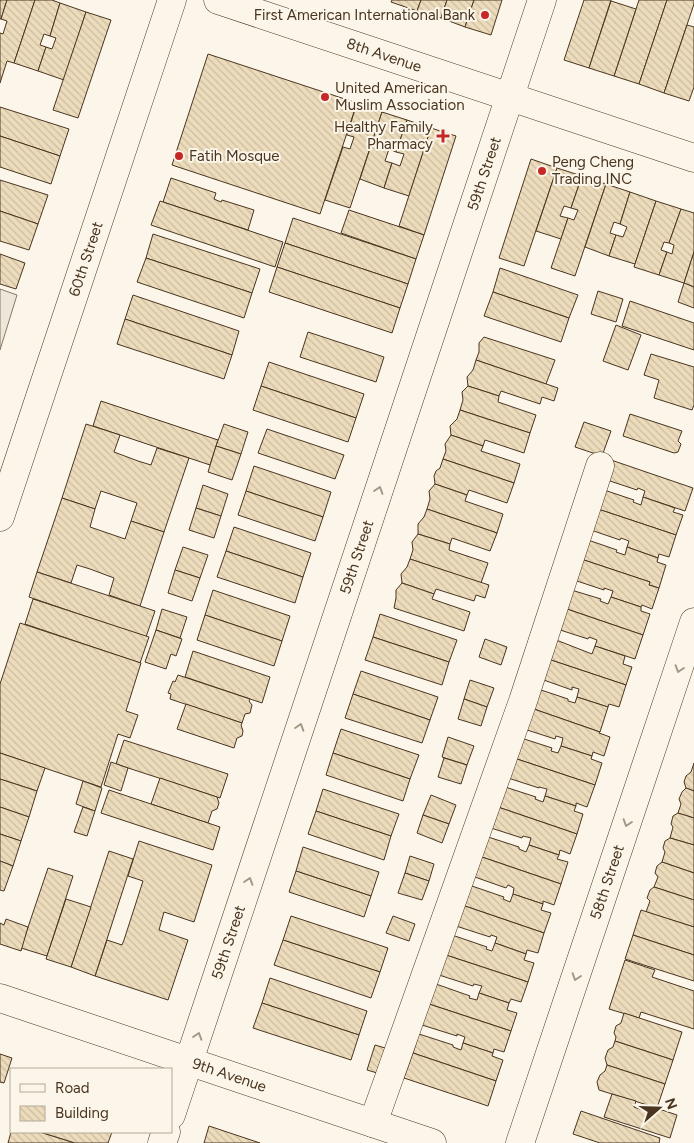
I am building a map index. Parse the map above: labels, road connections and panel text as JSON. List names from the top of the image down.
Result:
{
  "streets": {
    "street": [
      "8th Avenue",
      "59th Street",
      "60th Street",
      "58th Street",
      "9th Avenue"
    ]
  },
  "crossings": [
    ["8th Avenue", "59th Street"],
    ["59th Street", "9th Avenue"]
  ],
  "places": {
    "other": [
      "First American International Bank",
      "United American Muslim Association",
      "Fatih Mosque",
      "Peng Cheng Trading INC"
    ],
    "health": ["Healthy Family Pharmacy"]
  },
  "legend": ["Road", "Building"],
  "north": "right"
}
